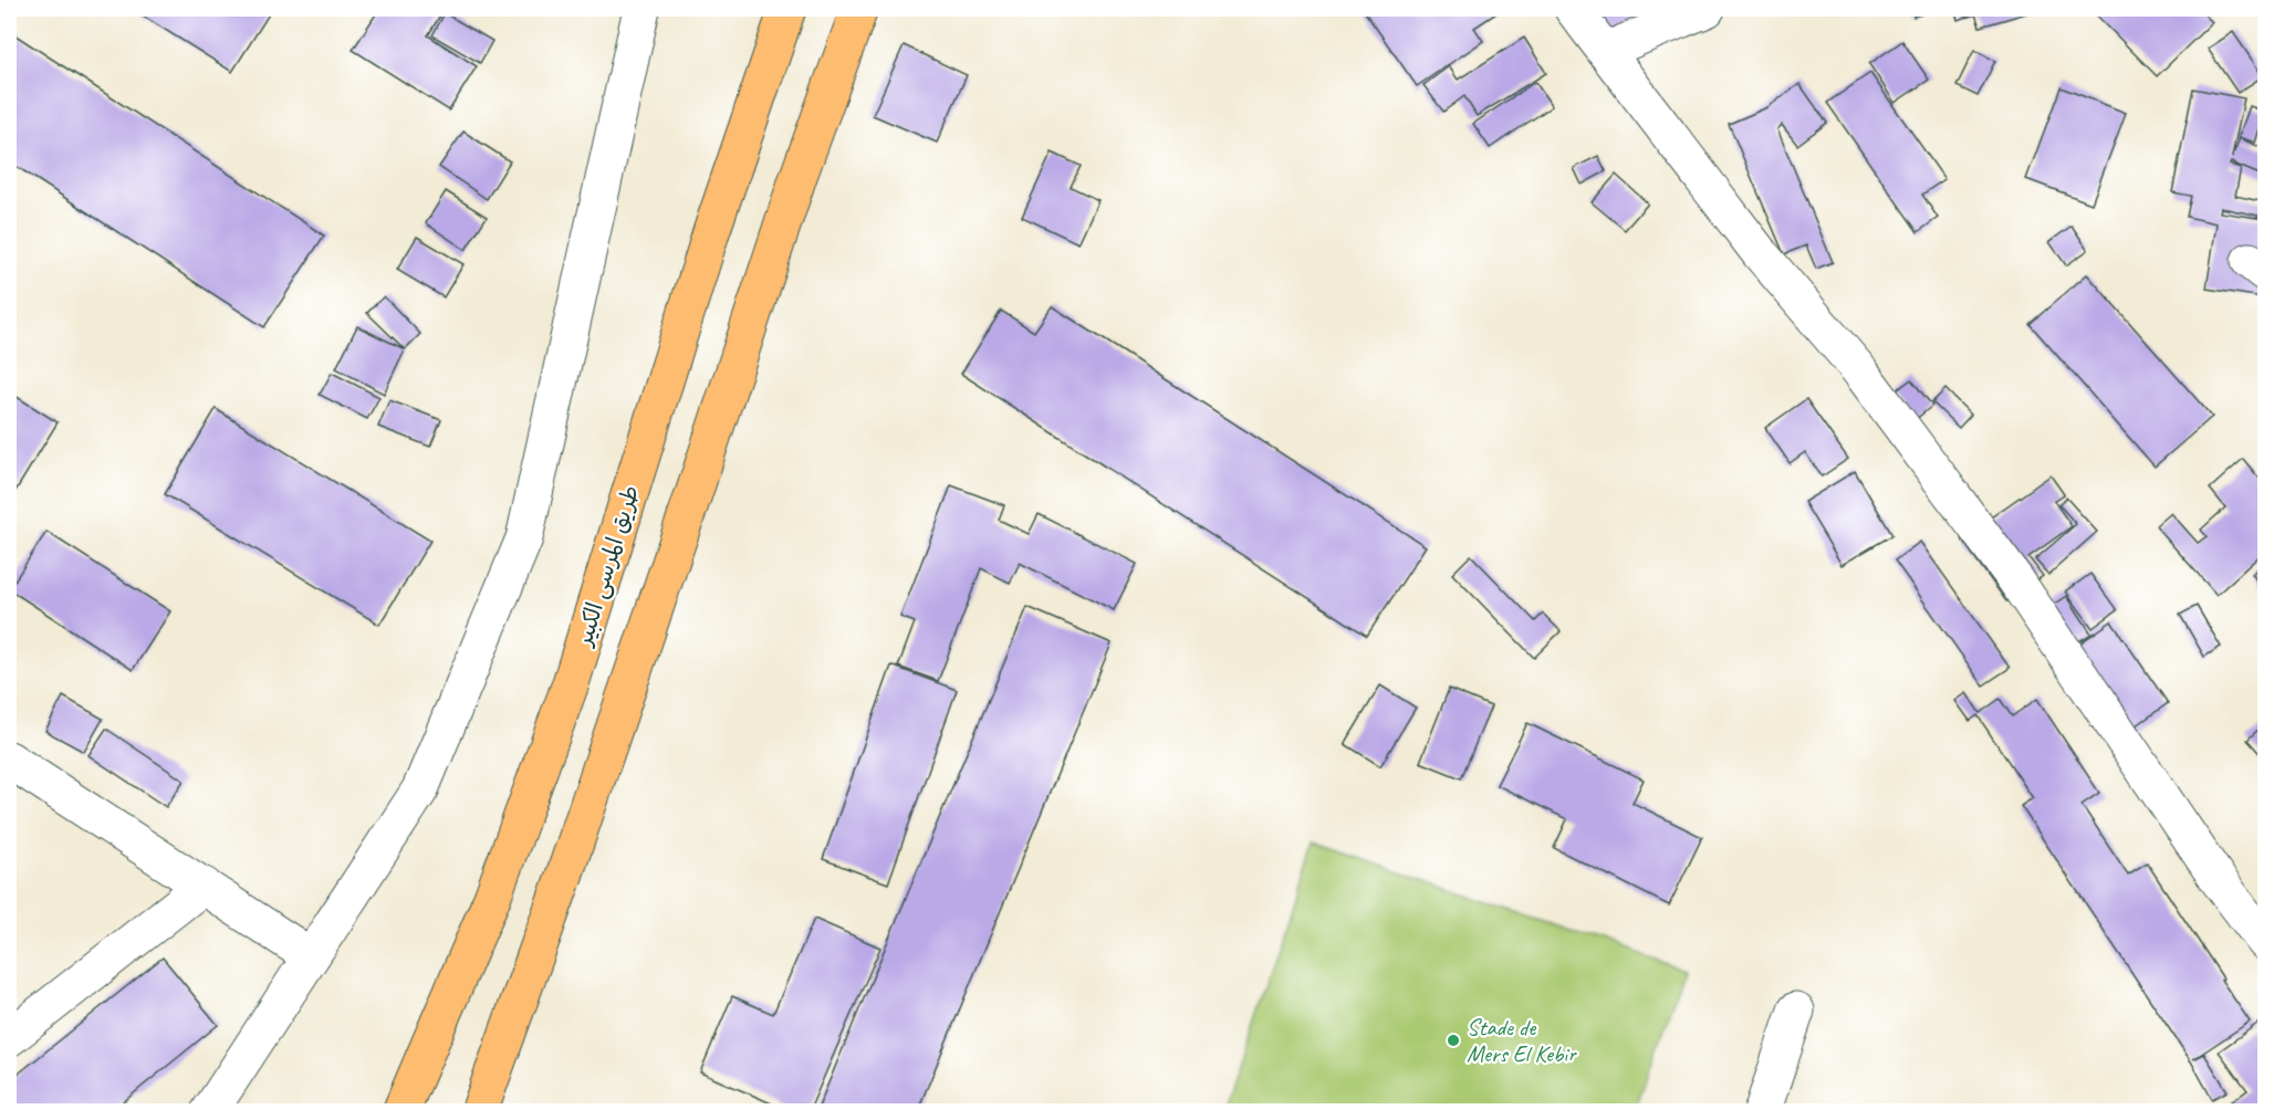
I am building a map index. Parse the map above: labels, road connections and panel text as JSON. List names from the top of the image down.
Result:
{
  "streets": {
    "main road": ["طريق المرسى الكبير"]
  },
  "places": ["Stade de Mers El Kebir"]
}
